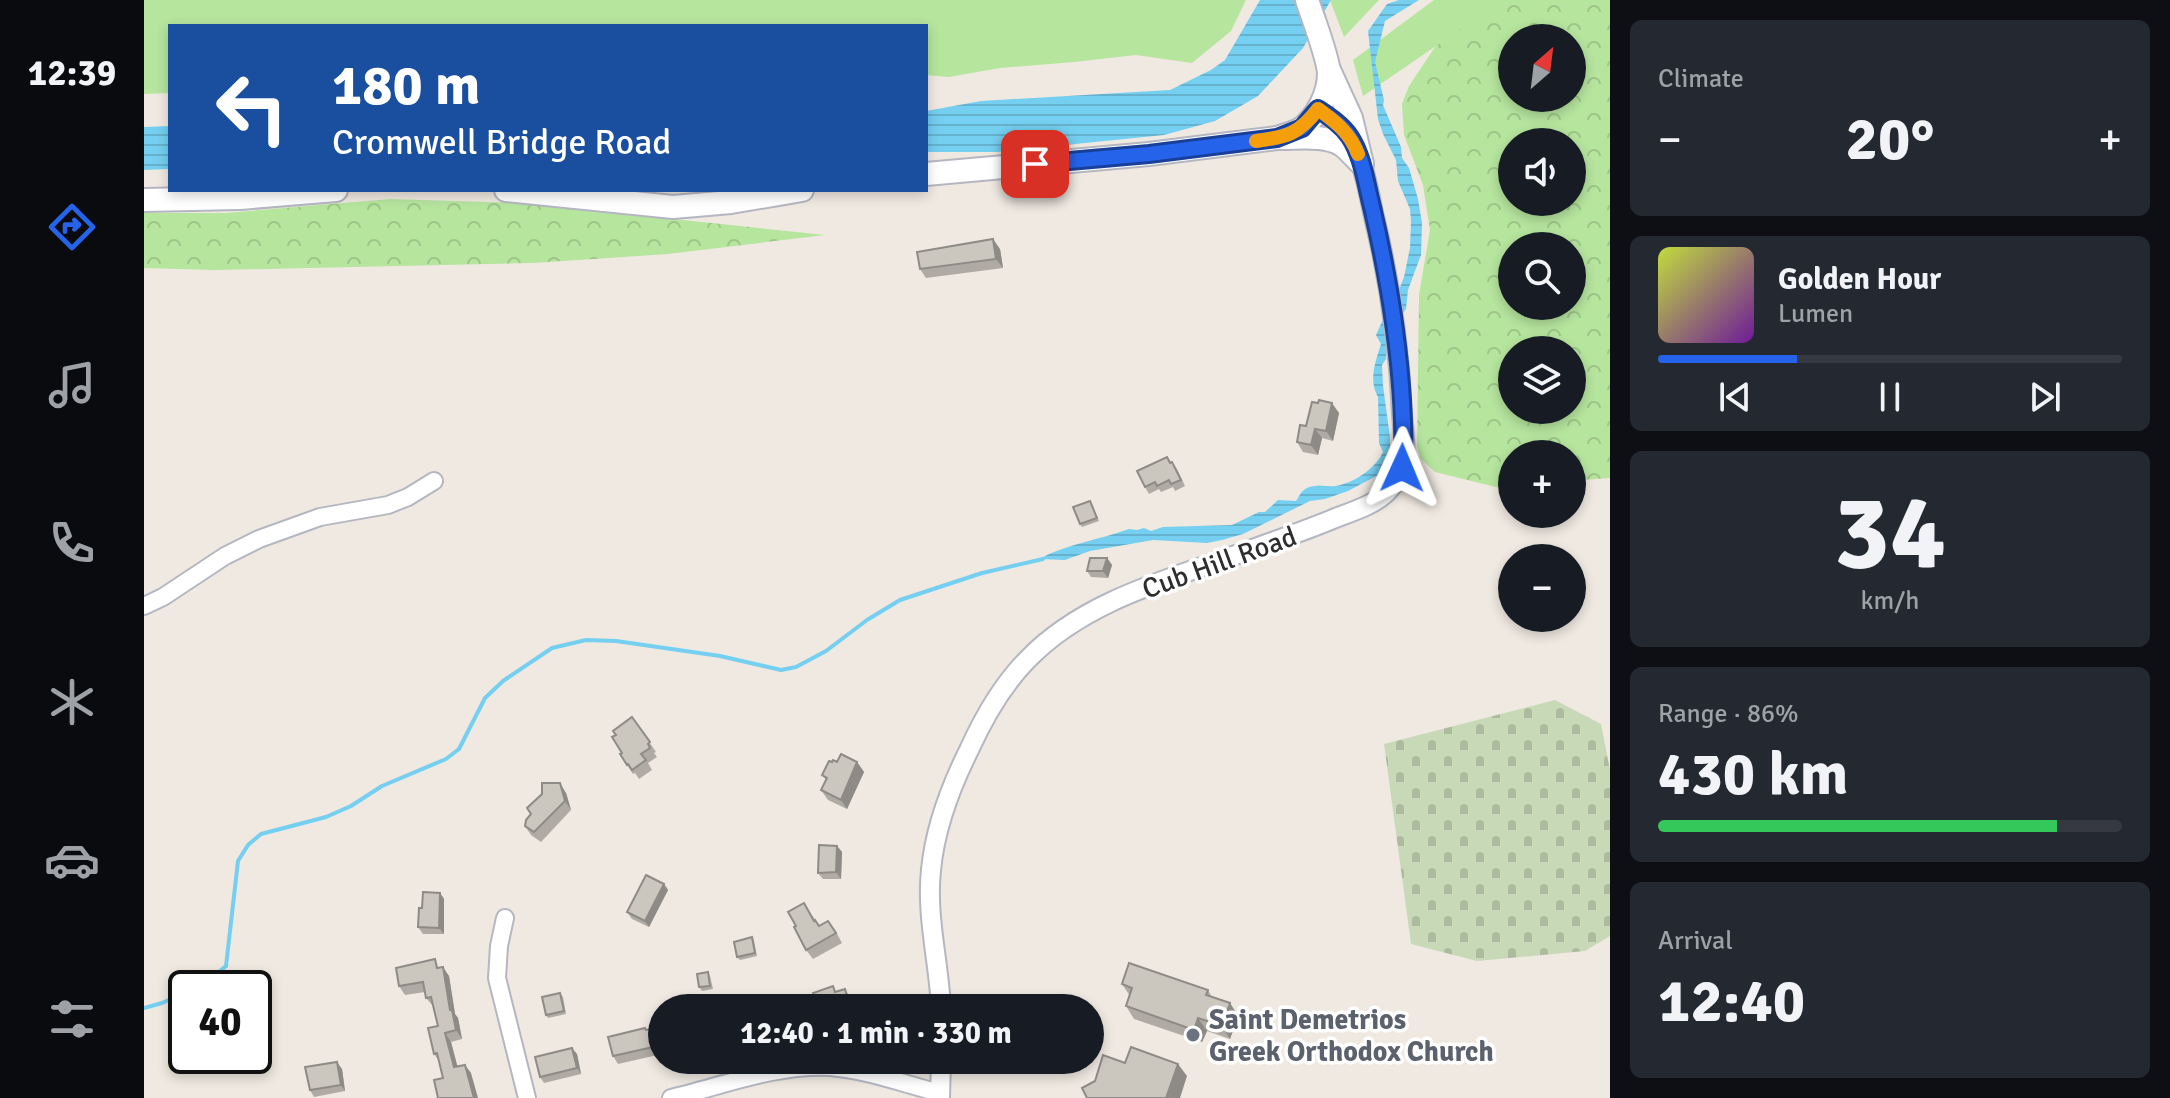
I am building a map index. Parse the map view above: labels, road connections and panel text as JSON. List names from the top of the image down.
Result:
{
  "streets": {
    "street": ["Cub Hill Road"]
  },
  "places": ["Saint Demetrios Greek Orthodox Church"],
  "north": "top right",
  "page": {
    "tabs": "12:39",
    "tile": [
      "Climate",
      ["34", "km/h"],
      ["Range · 86%", "430 km"],
      ["Arrival", "12:40"]
    ],
    "map_buttons": ["+", "−"],
    "turn": ["180 m", "Cromwell Bridge Road"],
    "heat": ["−", "20°", "+"],
    "song": ["Golden Hour", "Lumen"],
    "limit": "40",
    "trip": "12:40 · 1 min · 330 m"
  }
}
